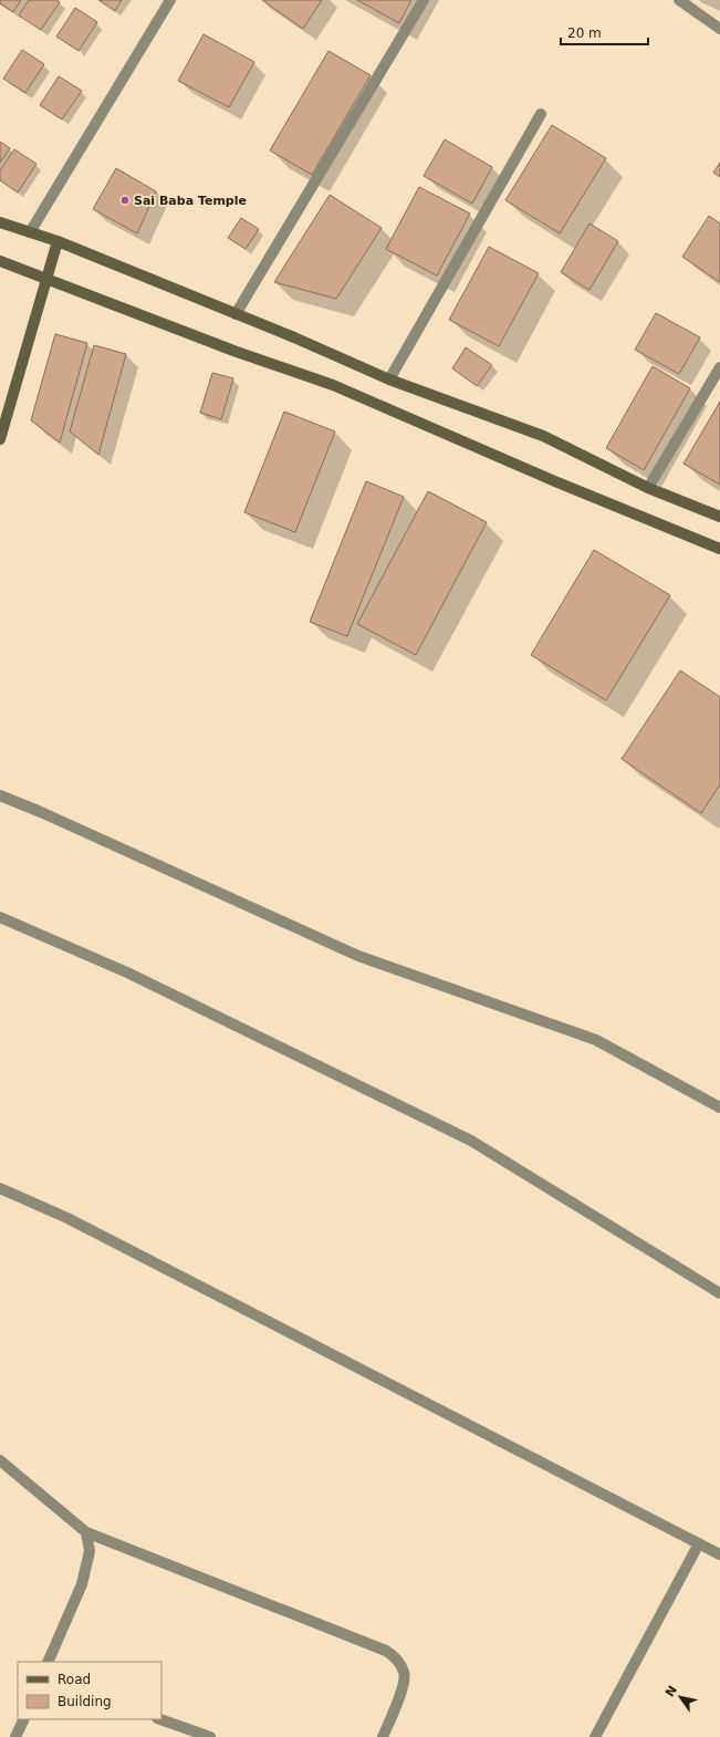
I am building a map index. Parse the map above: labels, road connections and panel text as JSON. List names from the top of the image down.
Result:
{
  "places": ["Sai Baba Temple"],
  "legend": ["Road", "Building"],
  "scale_bar": "20 m",
  "north": "top left"
}
